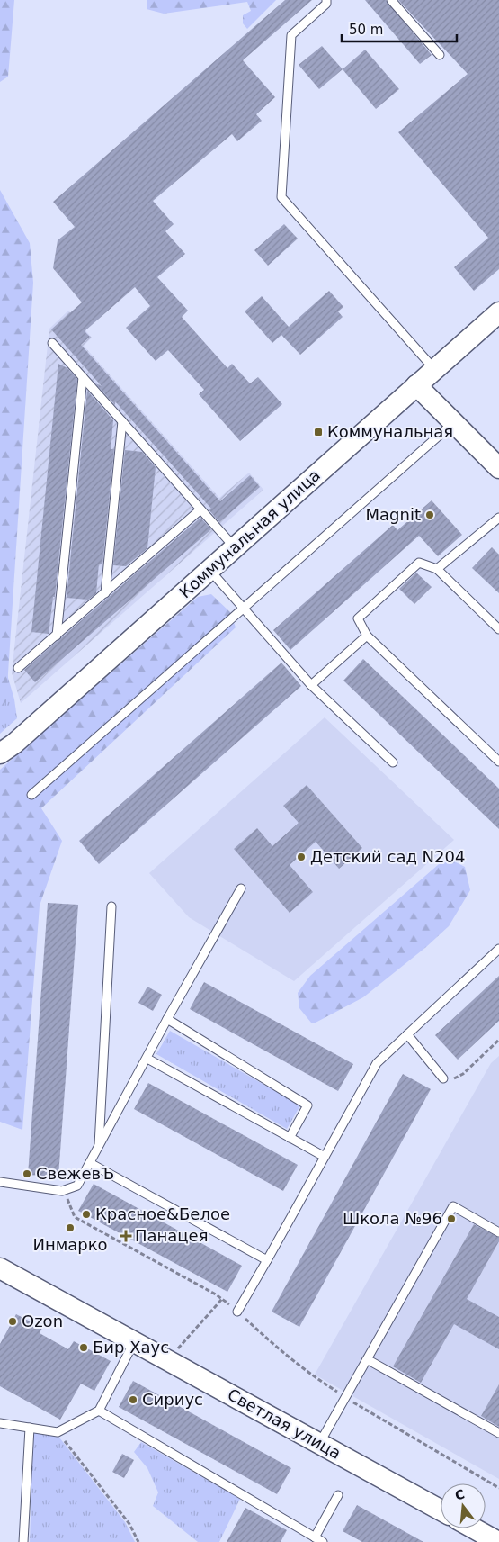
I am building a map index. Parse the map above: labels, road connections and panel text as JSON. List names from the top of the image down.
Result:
{
  "streets": {
    "street": ["Коммунальная улица", "Светлая улица"]
  },
  "places": {
    "transit": ["Коммунальная"],
    "other": [
      "Magnit",
      "Детский сад N204",
      "СвежевЪ",
      "Красное&Белое",
      "Школа №96",
      "Инмарко",
      "Ozon",
      "Бир Хаус",
      "Сириус"
    ],
    "health": ["Панацея"]
  },
  "scale_bar": "50 m",
  "north": "top"
}
